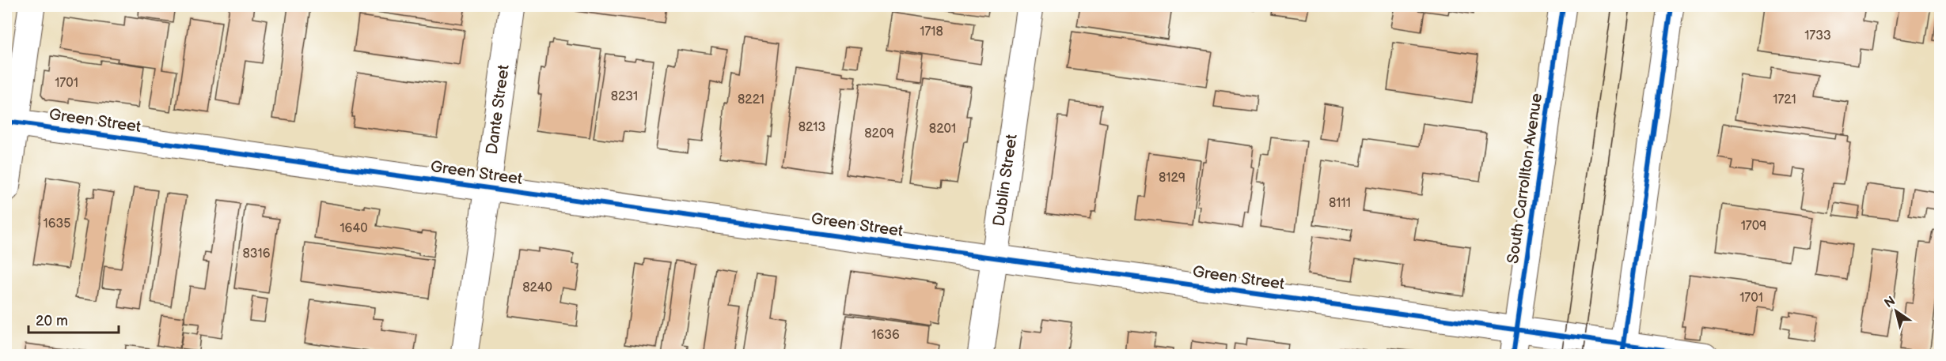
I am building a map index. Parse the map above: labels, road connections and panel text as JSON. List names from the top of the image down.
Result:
{
  "streets": {
    "street": [
      "Dante Street",
      "Green Street",
      "South Carrollton Avenue",
      "Dublin Street"
    ]
  },
  "crossings": [
    ["Dante Street", "Green Street"],
    ["Green Street", "South Carrollton Avenue"],
    ["Green Street", "Dublin Street"]
  ],
  "house_numbers": [
    "1718",
    "1733",
    "1701",
    "8231",
    "8221",
    "1721",
    "8213",
    "8201",
    "8209",
    "8129",
    "8111",
    "1635",
    "1709",
    "1640",
    "8316",
    "8240",
    "1701",
    "1636"
  ],
  "scale_bar": "20 m",
  "north": "top left"
}
